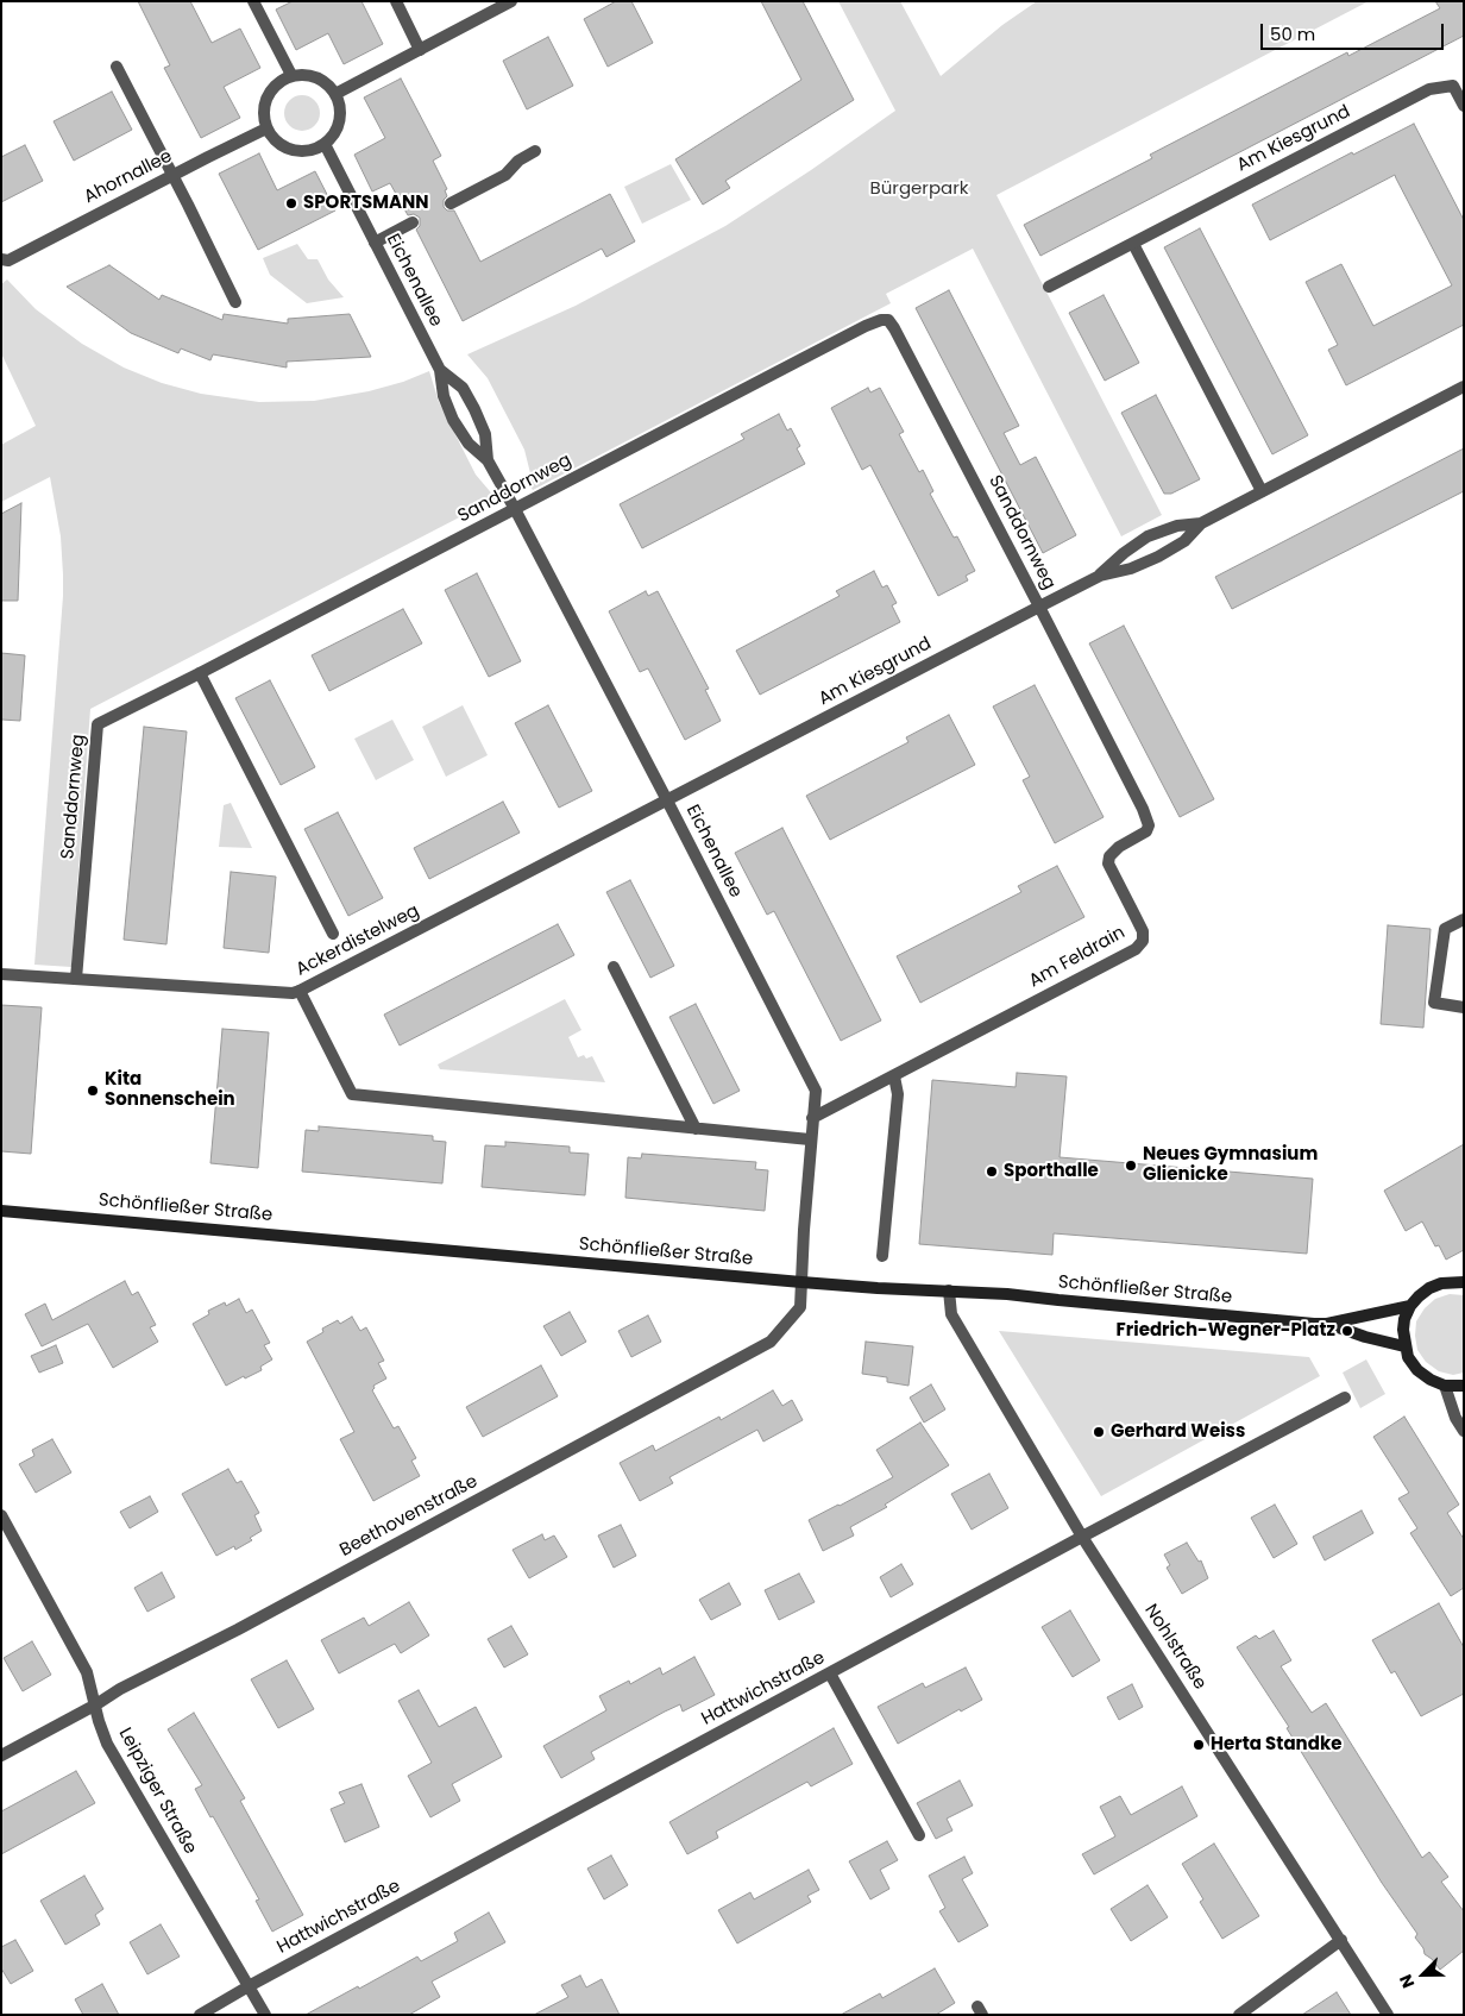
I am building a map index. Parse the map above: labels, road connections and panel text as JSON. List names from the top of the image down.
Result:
{
  "streets": {
    "main road": ["Schönfließer Straße"],
    "street": [
      "Am Kiesgrund",
      "Ahornallee",
      "Eichenallee",
      "Sanddornweg",
      "Ackerdistelweg",
      "Am Feldrain",
      "Beethovenstraße",
      "Nohlstraße",
      "Hattwichstraße",
      "Leipziger Straße"
    ]
  },
  "crossings": [
    ["Am Kiesgrund", "Eichenallee"],
    ["Am Kiesgrund", "Sanddornweg"],
    ["Am Kiesgrund", "Ackerdistelweg"],
    ["Am Kiesgrund", "Am Feldrain"],
    ["Ahornallee", "Eichenallee"],
    ["Eichenallee", "Sanddornweg"],
    ["Eichenallee", "Ackerdistelweg"],
    ["Eichenallee", "Am Feldrain"],
    ["Eichenallee", "Schönfließer Straße"],
    ["Eichenallee", "Beethovenstraße"],
    ["Sanddornweg", "Ackerdistelweg"],
    ["Sanddornweg", "Am Feldrain"],
    ["Schönfließer Straße", "Beethovenstraße"],
    ["Schönfließer Straße", "Nohlstraße"],
    ["Beethovenstraße", "Leipziger Straße"],
    ["Nohlstraße", "Hattwichstraße"],
    ["Hattwichstraße", "Leipziger Straße"]
  ],
  "parks": ["Bürgerpark"],
  "places": [
    "SPORTSMANN",
    "Kita Sonnenschein",
    "Neues Gymnasium Glienicke",
    "Sporthalle",
    "Friedrich-Wegner-Platz",
    "Gerhard Weiss",
    "Herta Standke"
  ],
  "scale_bar": "50 m",
  "north": "bottom left"
}
